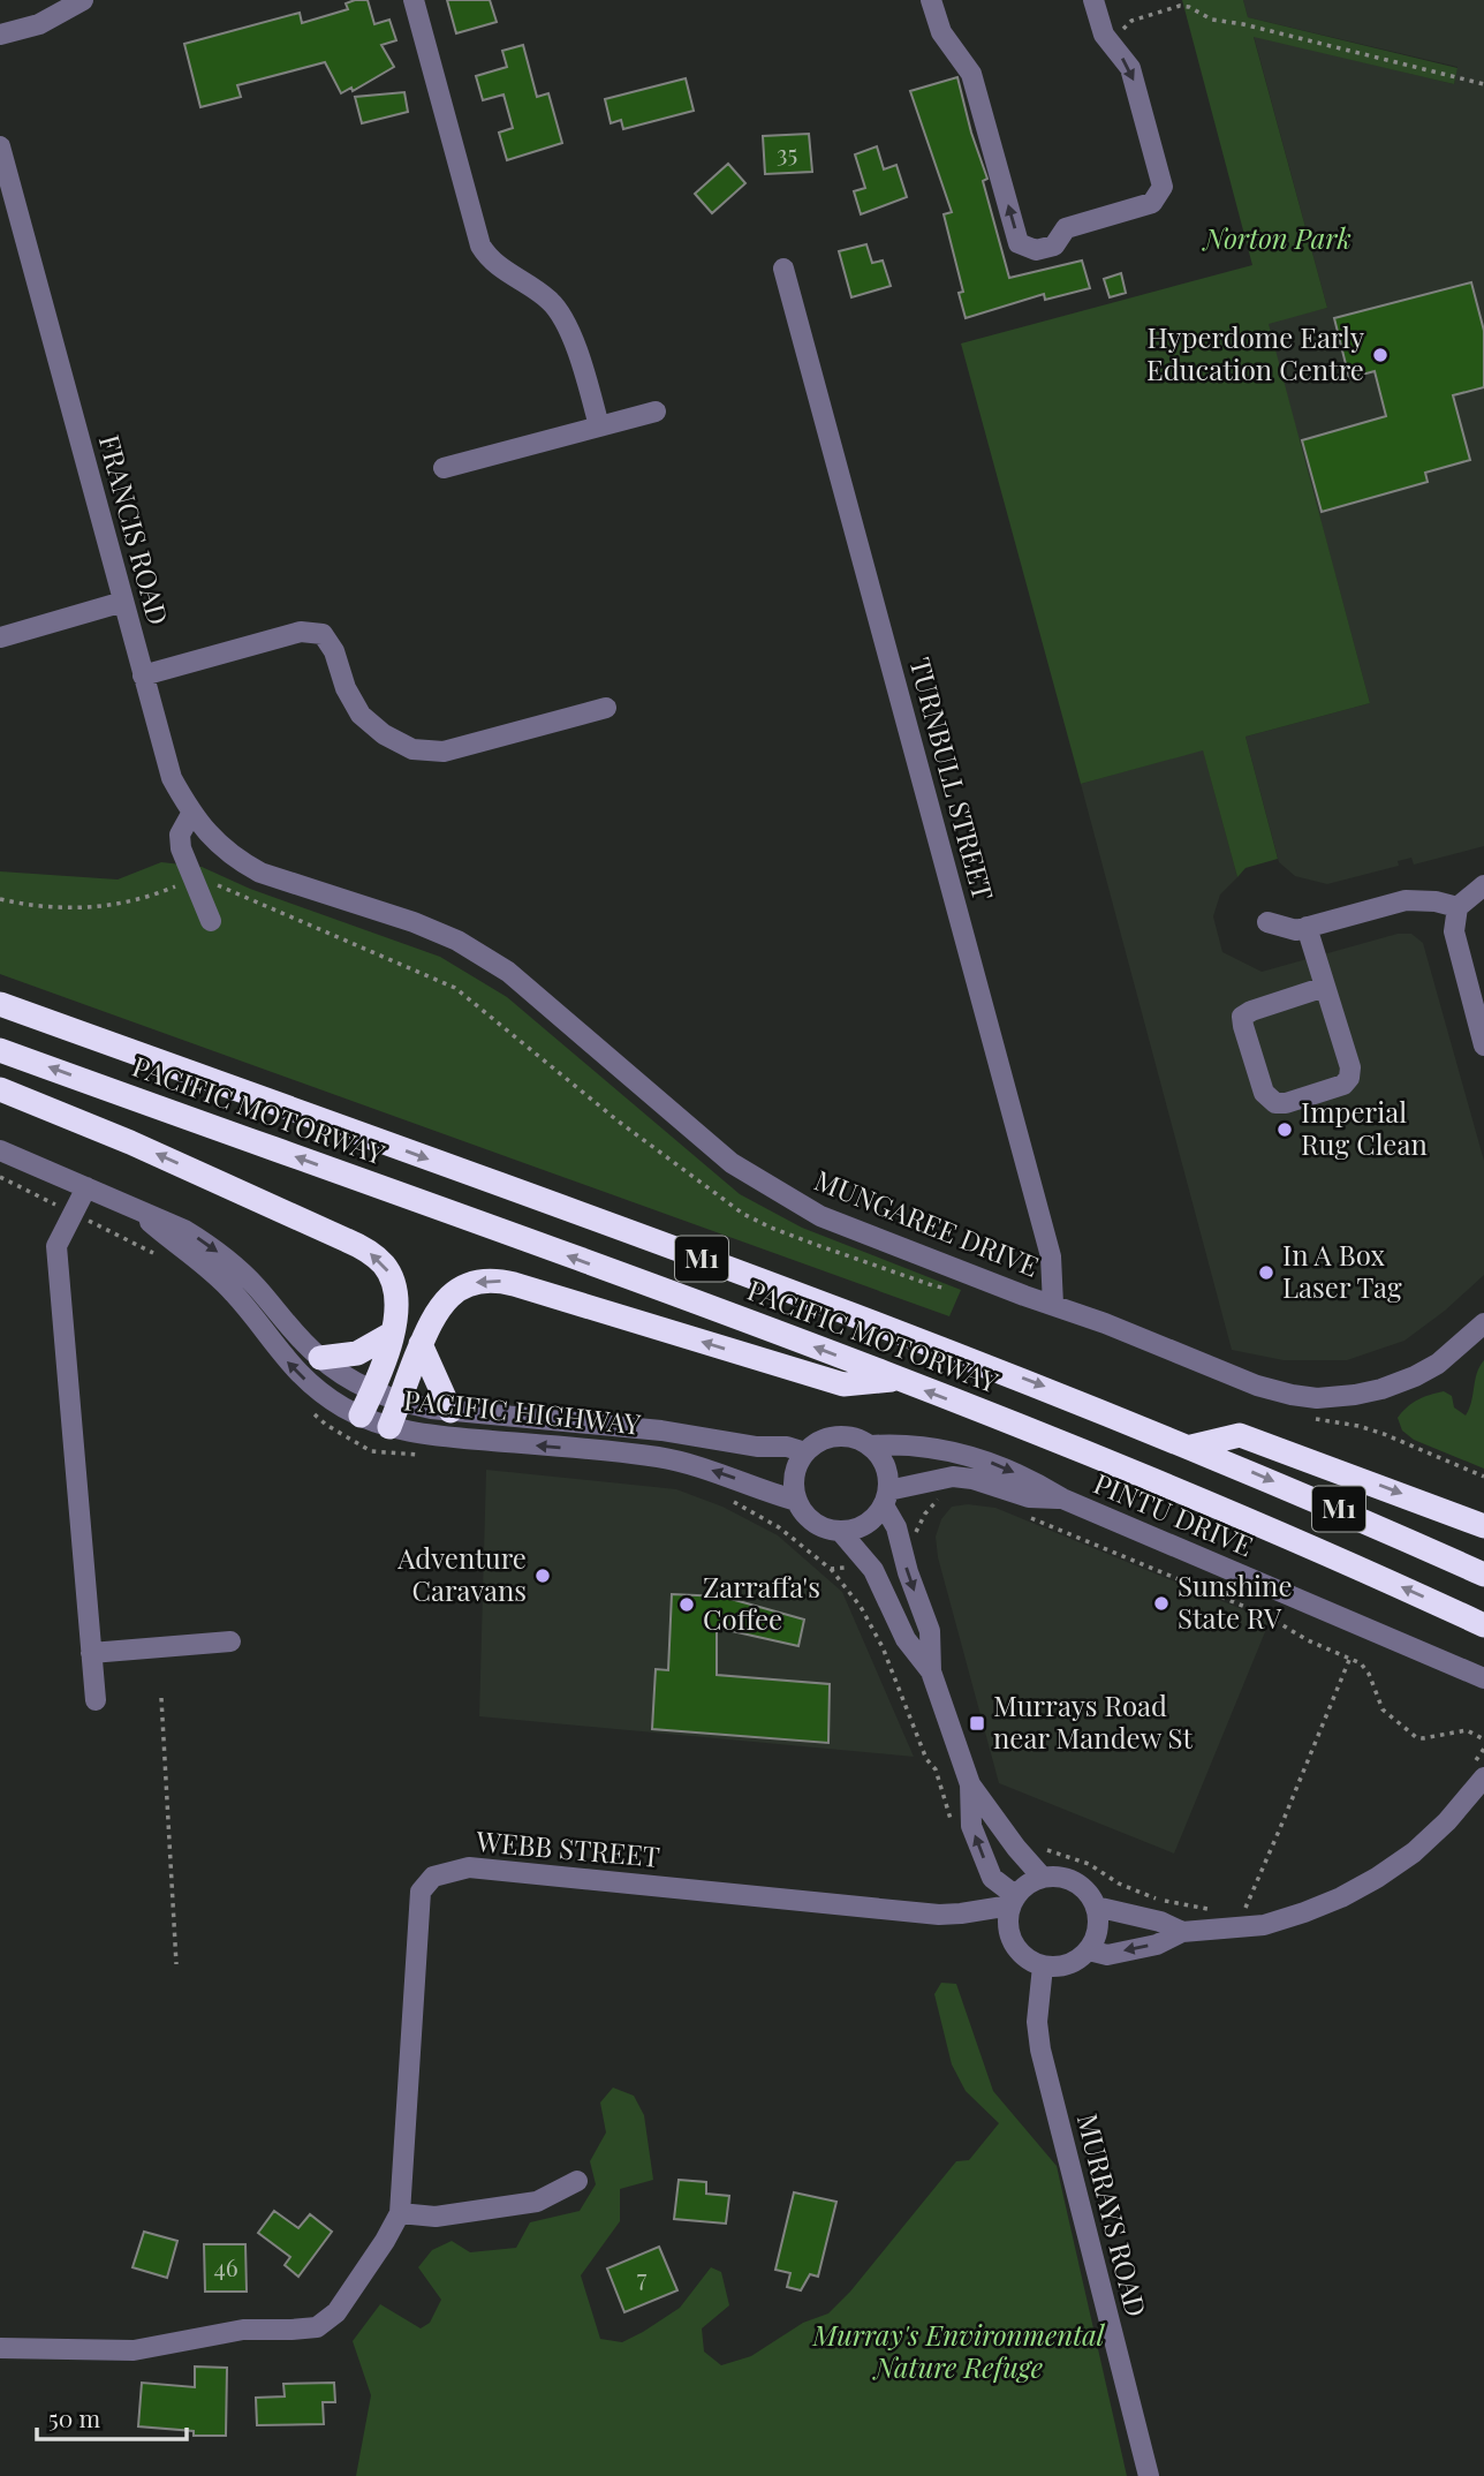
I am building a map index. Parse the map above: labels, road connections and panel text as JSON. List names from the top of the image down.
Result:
{
  "streets": {
    "highway": ["PACIFIC MOTORWAY", "M1"],
    "street": [
      "FRANCIS ROAD",
      "TURNBULL STREET",
      "MUNGAREE DRIVE",
      "PACIFIC HIGHWAY",
      "PINTU DRIVE",
      "WEBB STREET",
      "MURRAYS ROAD"
    ]
  },
  "crossings": [
    ["FRANCIS ROAD", "MUNGAREE DRIVE"],
    ["TURNBULL STREET", "MUNGAREE DRIVE"],
    ["PACIFIC HIGHWAY", "PINTU DRIVE"],
    ["WEBB STREET", "MURRAYS ROAD"]
  ],
  "parks": ["Norton Park", "Murray's Environmental Nature Refuge"],
  "places": {
    "other": [
      "Hyperdome Early Education Centre",
      "Imperial Rug Clean",
      "In A Box Laser Tag",
      "Adventure Caravans",
      "Sunshine State RV",
      "Zarraffa's Coffee"
    ],
    "transit": ["Murrays Road near Mandew St"]
  },
  "house_numbers": ["35", "46", "7"],
  "scale_bar": "50 m"
}
